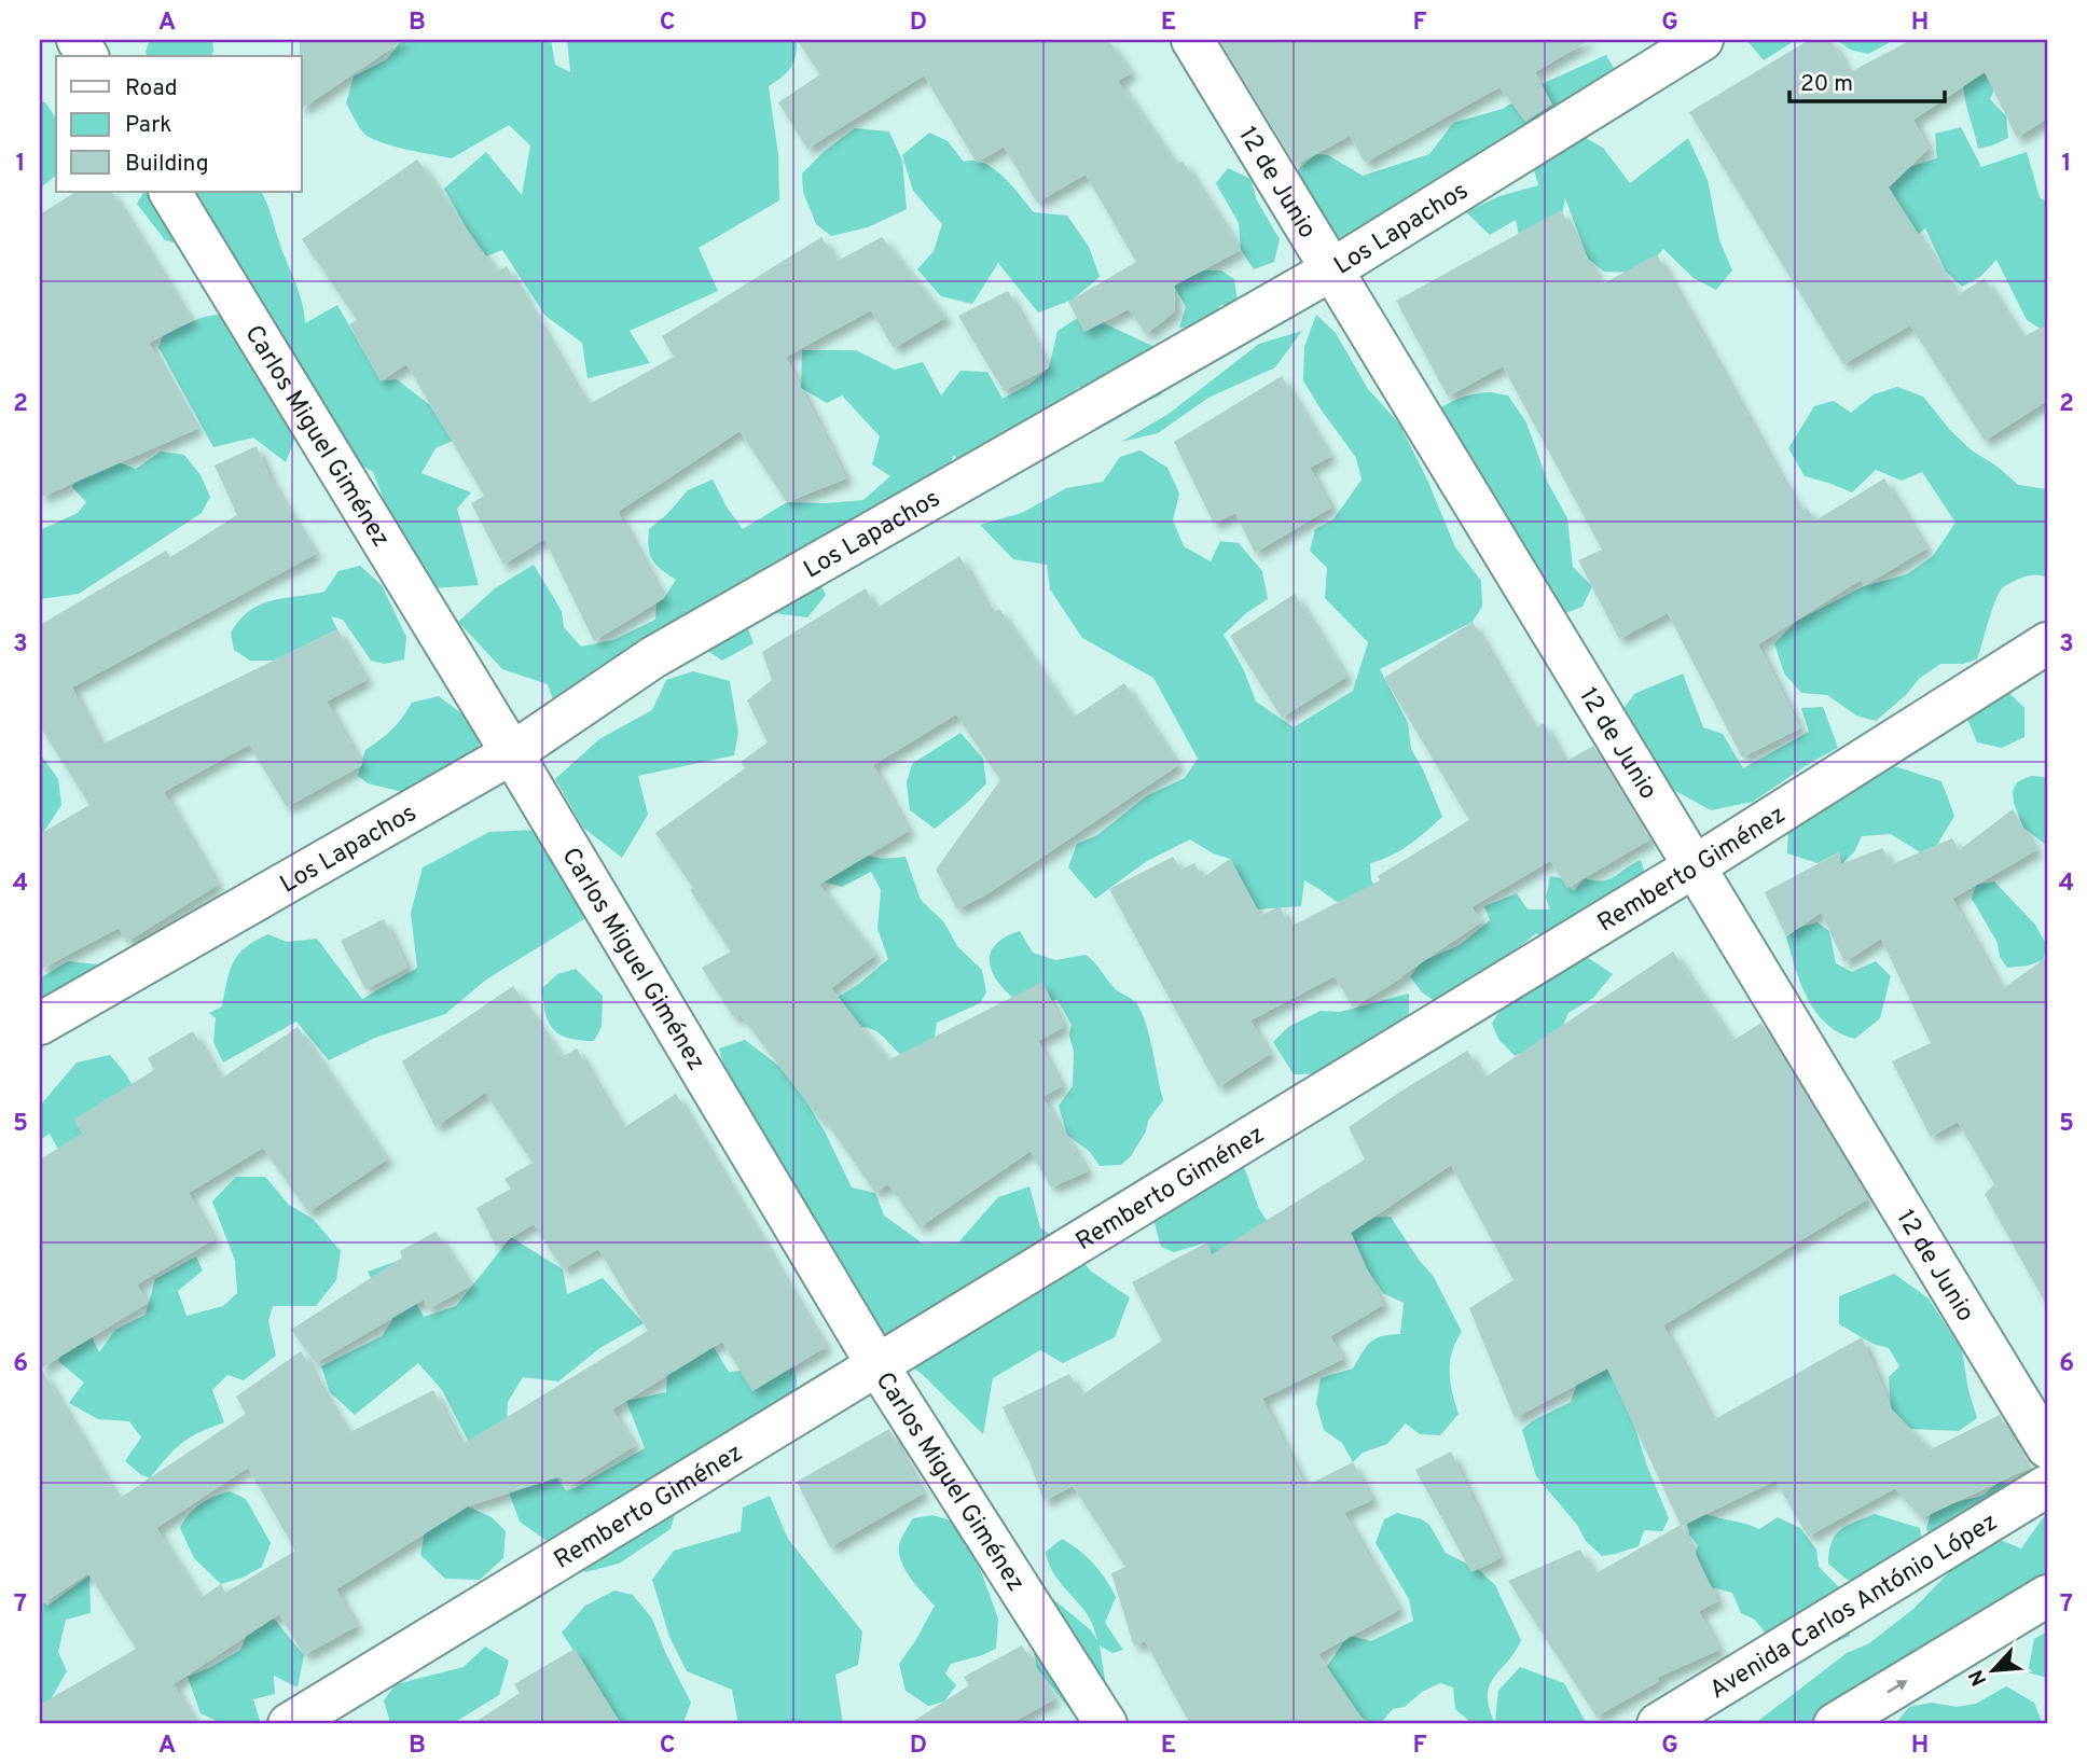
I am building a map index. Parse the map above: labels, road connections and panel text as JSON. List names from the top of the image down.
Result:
{
  "streets": {
    "street": [
      "12 de Junio",
      "Los Lapachos",
      "Carlos Miguel Giménez",
      "Remberto Giménez",
      "Avenida Carlos António López"
    ]
  },
  "crossings": [
    ["12 de Junio", "Los Lapachos"],
    ["12 de Junio", "Remberto Giménez"],
    ["Los Lapachos", "Carlos Miguel Giménez"],
    ["Carlos Miguel Giménez", "Remberto Giménez"]
  ],
  "legend": ["Road", "Park", "Building"],
  "scale_bar": "20 m",
  "north": "bottom left",
  "grid": {
    "columns": [
      "A",
      "B",
      "C",
      "D",
      "E",
      "F",
      "G",
      "H"
    ],
    "rows": [
      "1",
      "2",
      "3",
      "4",
      "5",
      "6",
      "7"
    ]
  }
}
